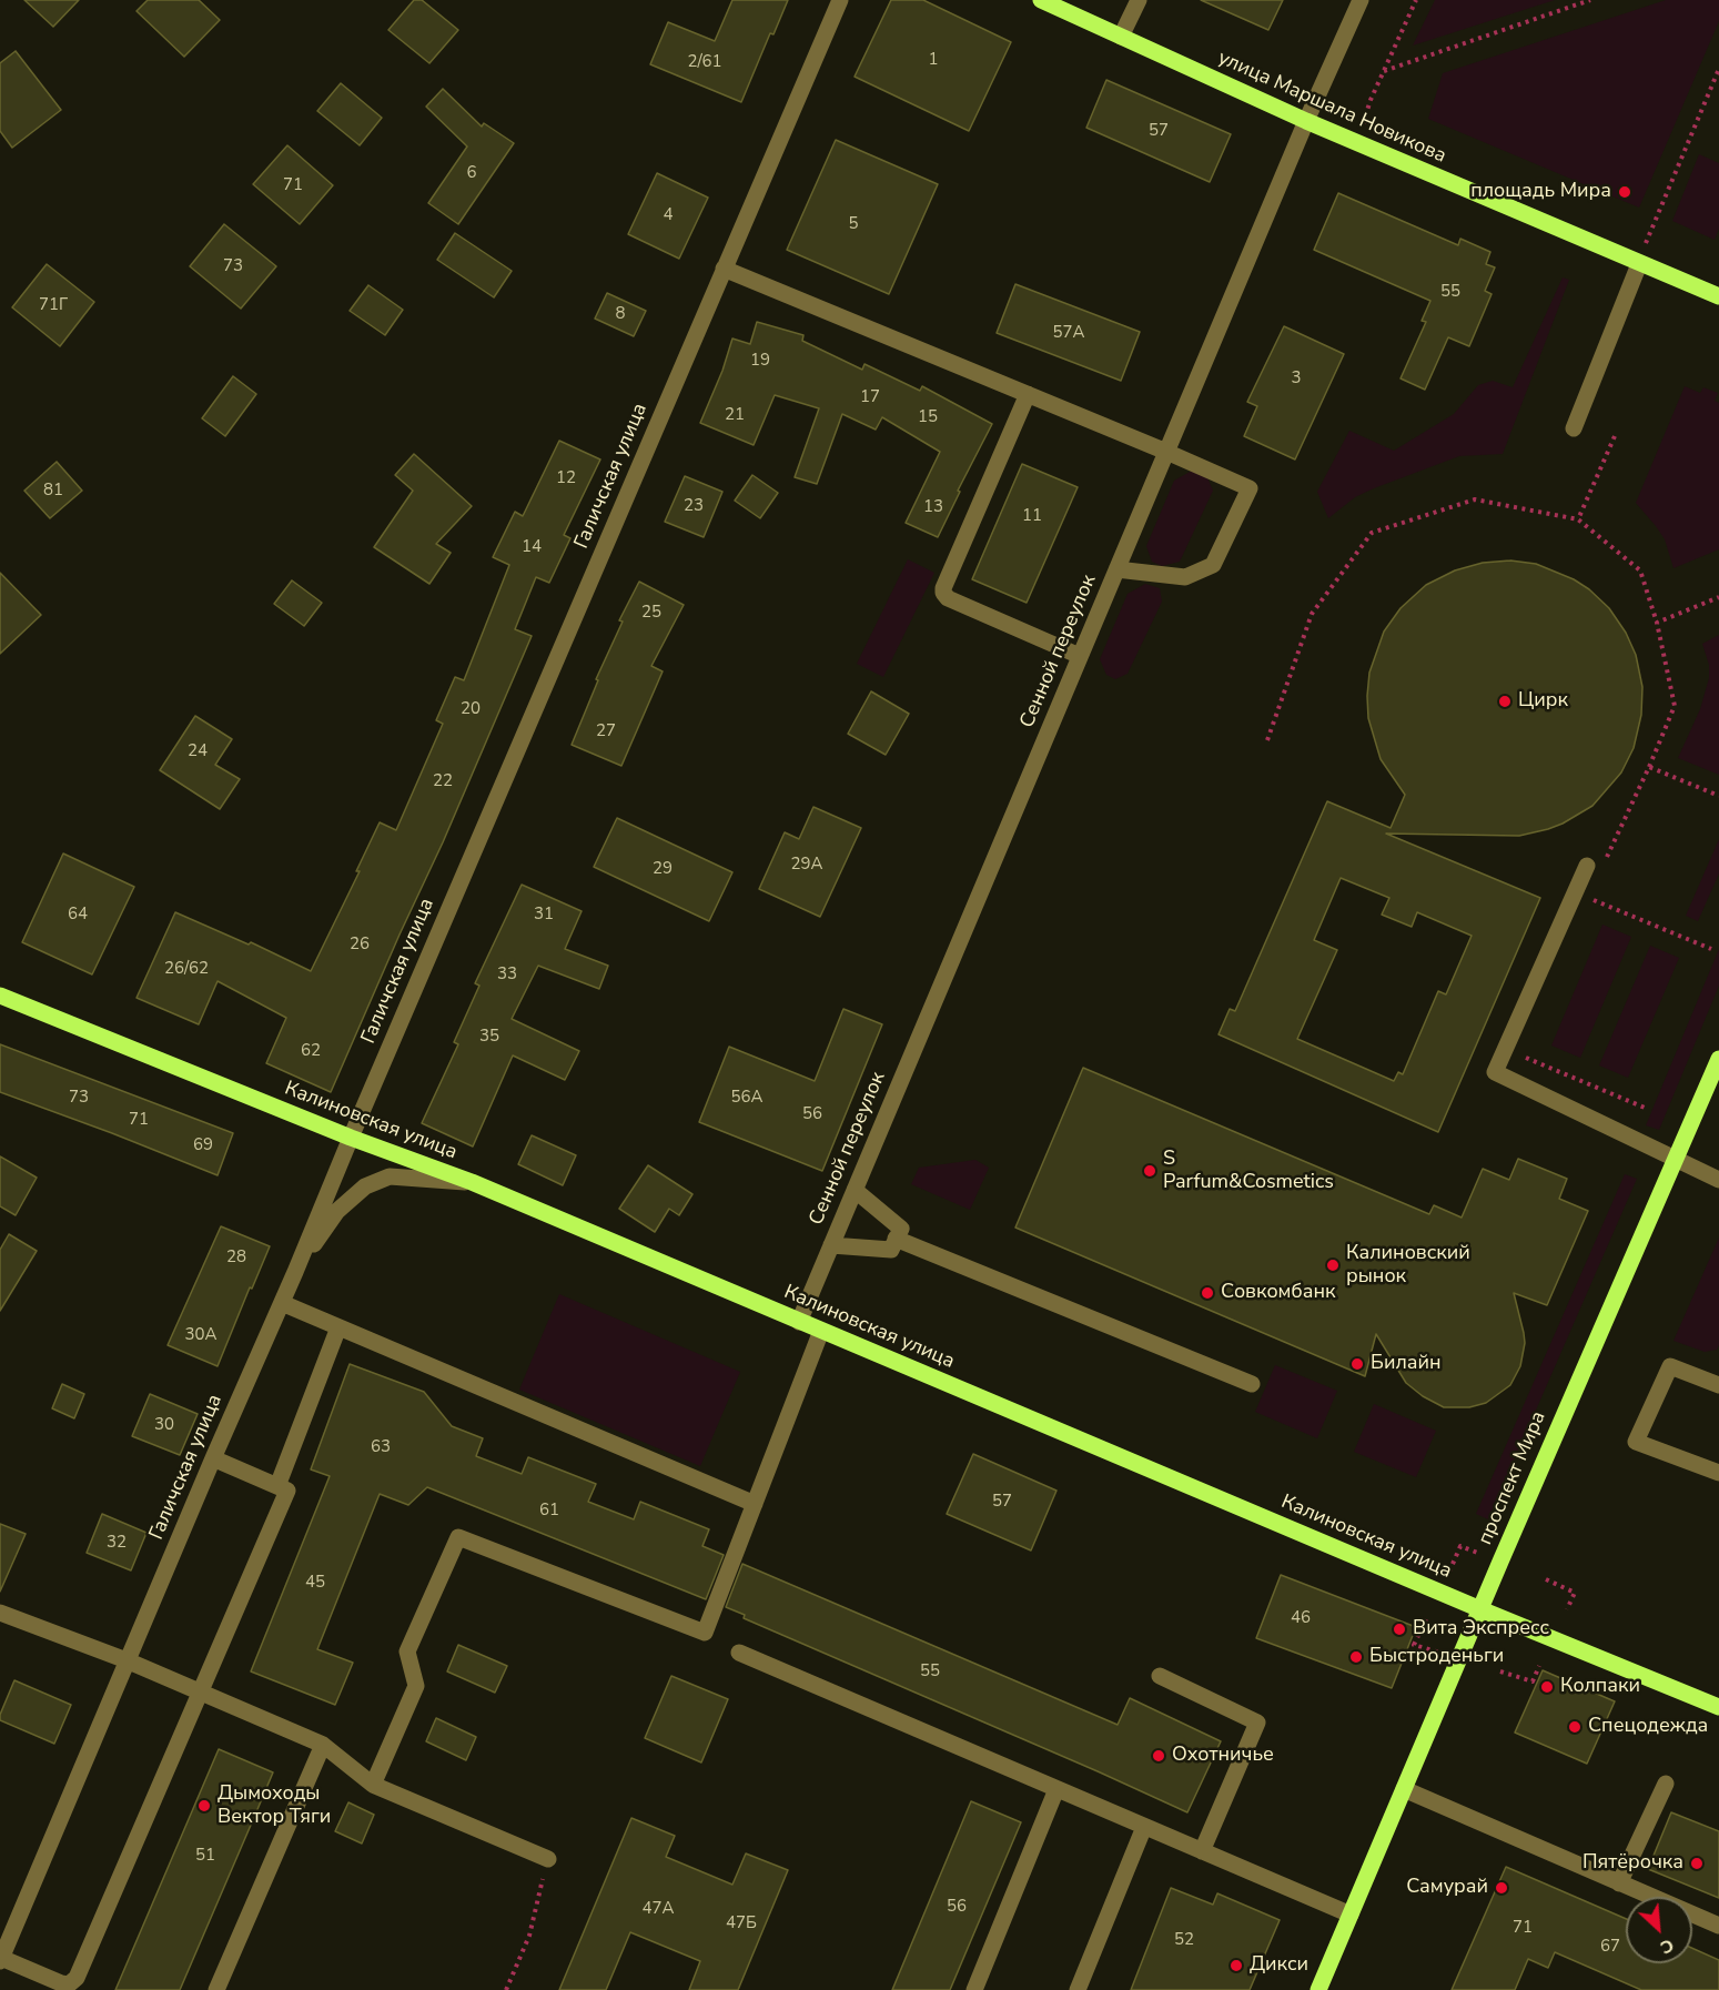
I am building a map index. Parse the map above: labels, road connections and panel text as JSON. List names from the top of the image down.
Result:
{
  "streets": {
    "main road": ["улица Маршала Новикова", "Калиновская улица", "проспект Мира"],
    "street": ["Галичская улица", "Сенной переулок"]
  },
  "crossings": [
    ["улица Маршала Новикова", "Сенной переулок"],
    ["Галичская улица", "Калиновская улица"],
    ["Сенной переулок", "Калиновская улица"],
    ["Калиновская улица", "проспект Мира"]
  ],
  "places": [
    "площадь Мира",
    "Цирк",
    "S Parfum&Cosmetics",
    "Калиновский рынок",
    "Совкомбанк",
    "Билайн",
    "Вита Экспресс",
    "Быстроденьги",
    "Колпаки",
    "Спецодежда",
    "Охотничье",
    "Дымоходы Вектор Тяги",
    "Пятёрочка",
    "Самурай",
    "Дикси"
  ],
  "house_numbers": [
    "1",
    "2/61",
    "57",
    "6",
    "71",
    "4",
    "5",
    "73",
    "55",
    "71Г",
    "8",
    "57А",
    "19",
    "3",
    "17",
    "21",
    "15",
    "12",
    "81",
    "23",
    "13",
    "11",
    "14",
    "25",
    "20",
    "27",
    "24",
    "22",
    "29А",
    "29",
    "64",
    "31",
    "26",
    "26/62",
    "33",
    "35",
    "62",
    "73",
    "56А",
    "56",
    "71",
    "69",
    "28",
    "30А",
    "30",
    "63",
    "57",
    "61",
    "32",
    "45",
    "46",
    "55",
    "51",
    "56",
    "47А",
    "47Б",
    "71",
    "52",
    "67"
  ],
  "north": "bottom right"
}
